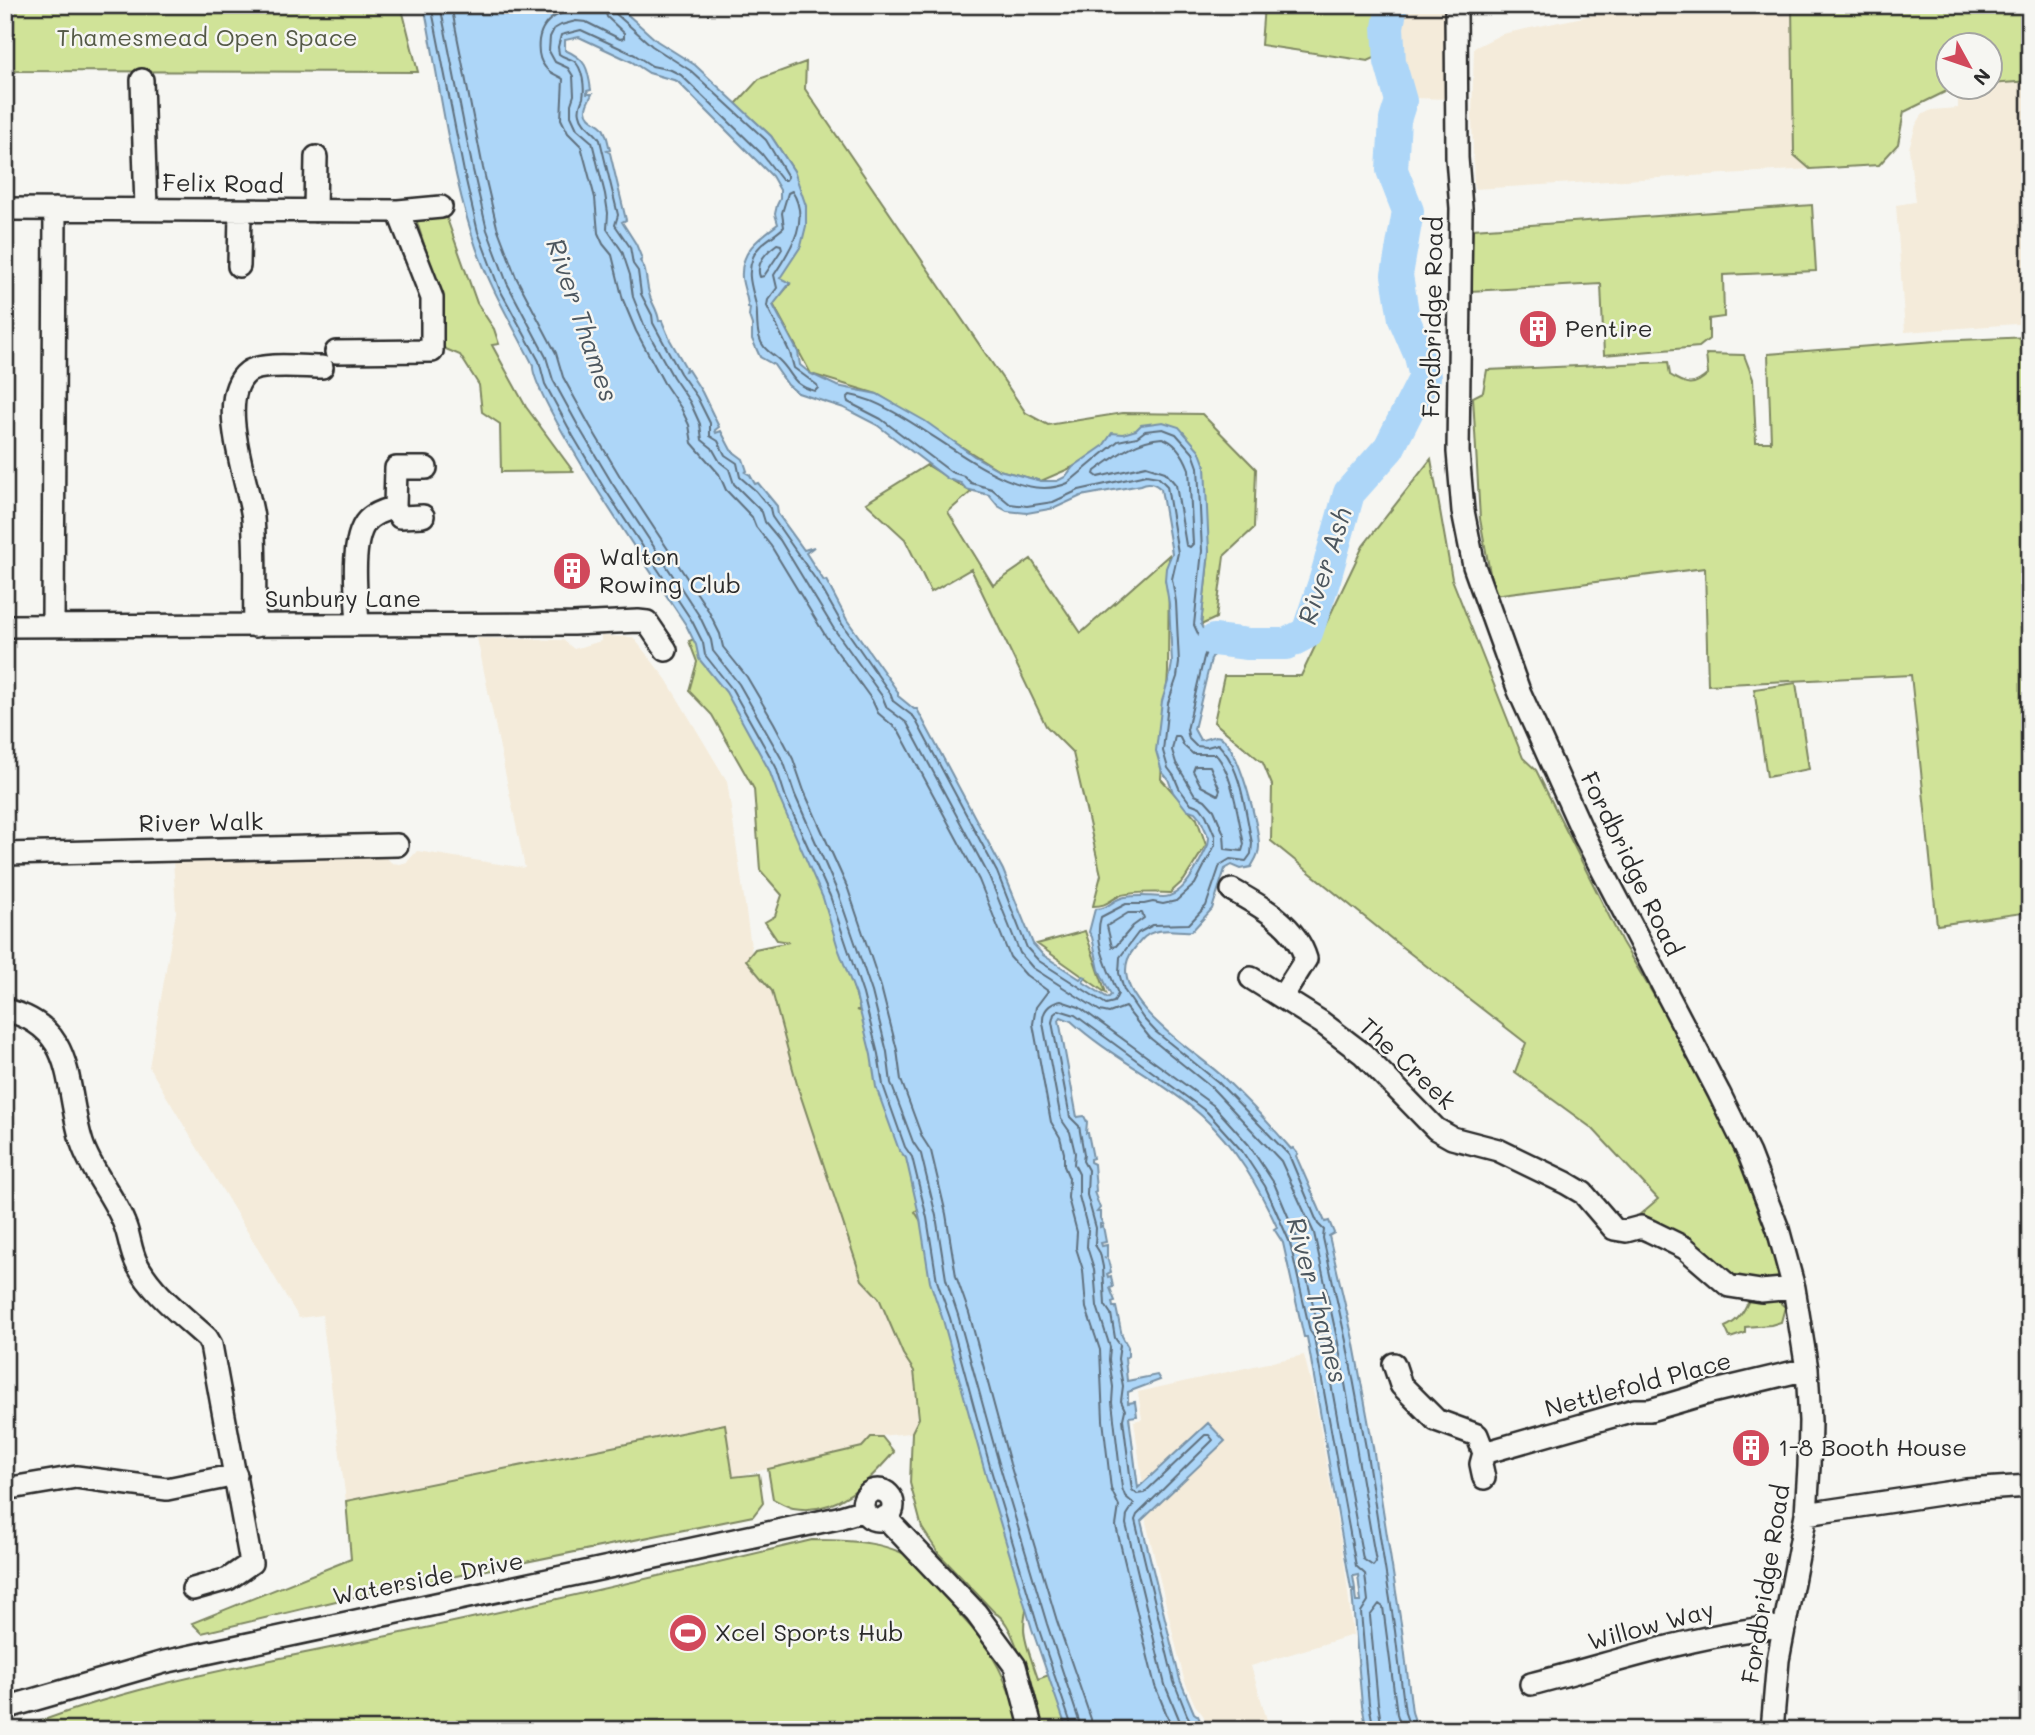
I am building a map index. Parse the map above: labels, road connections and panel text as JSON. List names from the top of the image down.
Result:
{
  "streets": {
    "street": [
      "Felix Road",
      "Fordbridge Road",
      "Sunbury Lane",
      "River Walk",
      "The Creek",
      "Nettlefold Place",
      "Waterside Drive",
      "Willow Way"
    ]
  },
  "crossings": [
    ["Fordbridge Road", "The Creek"],
    ["Fordbridge Road", "Nettlefold Place"],
    ["Fordbridge Road", "Willow Way"]
  ],
  "water": ["River Thames", "River Ash"],
  "parks": ["Thamesmead Open Space"],
  "places": {
    "building": ["Pentire", "Walton Rowing Club", "1-8 Booth House"],
    "sports": ["Xcel Sports Hub"]
  },
  "north": "bottom right"
}
